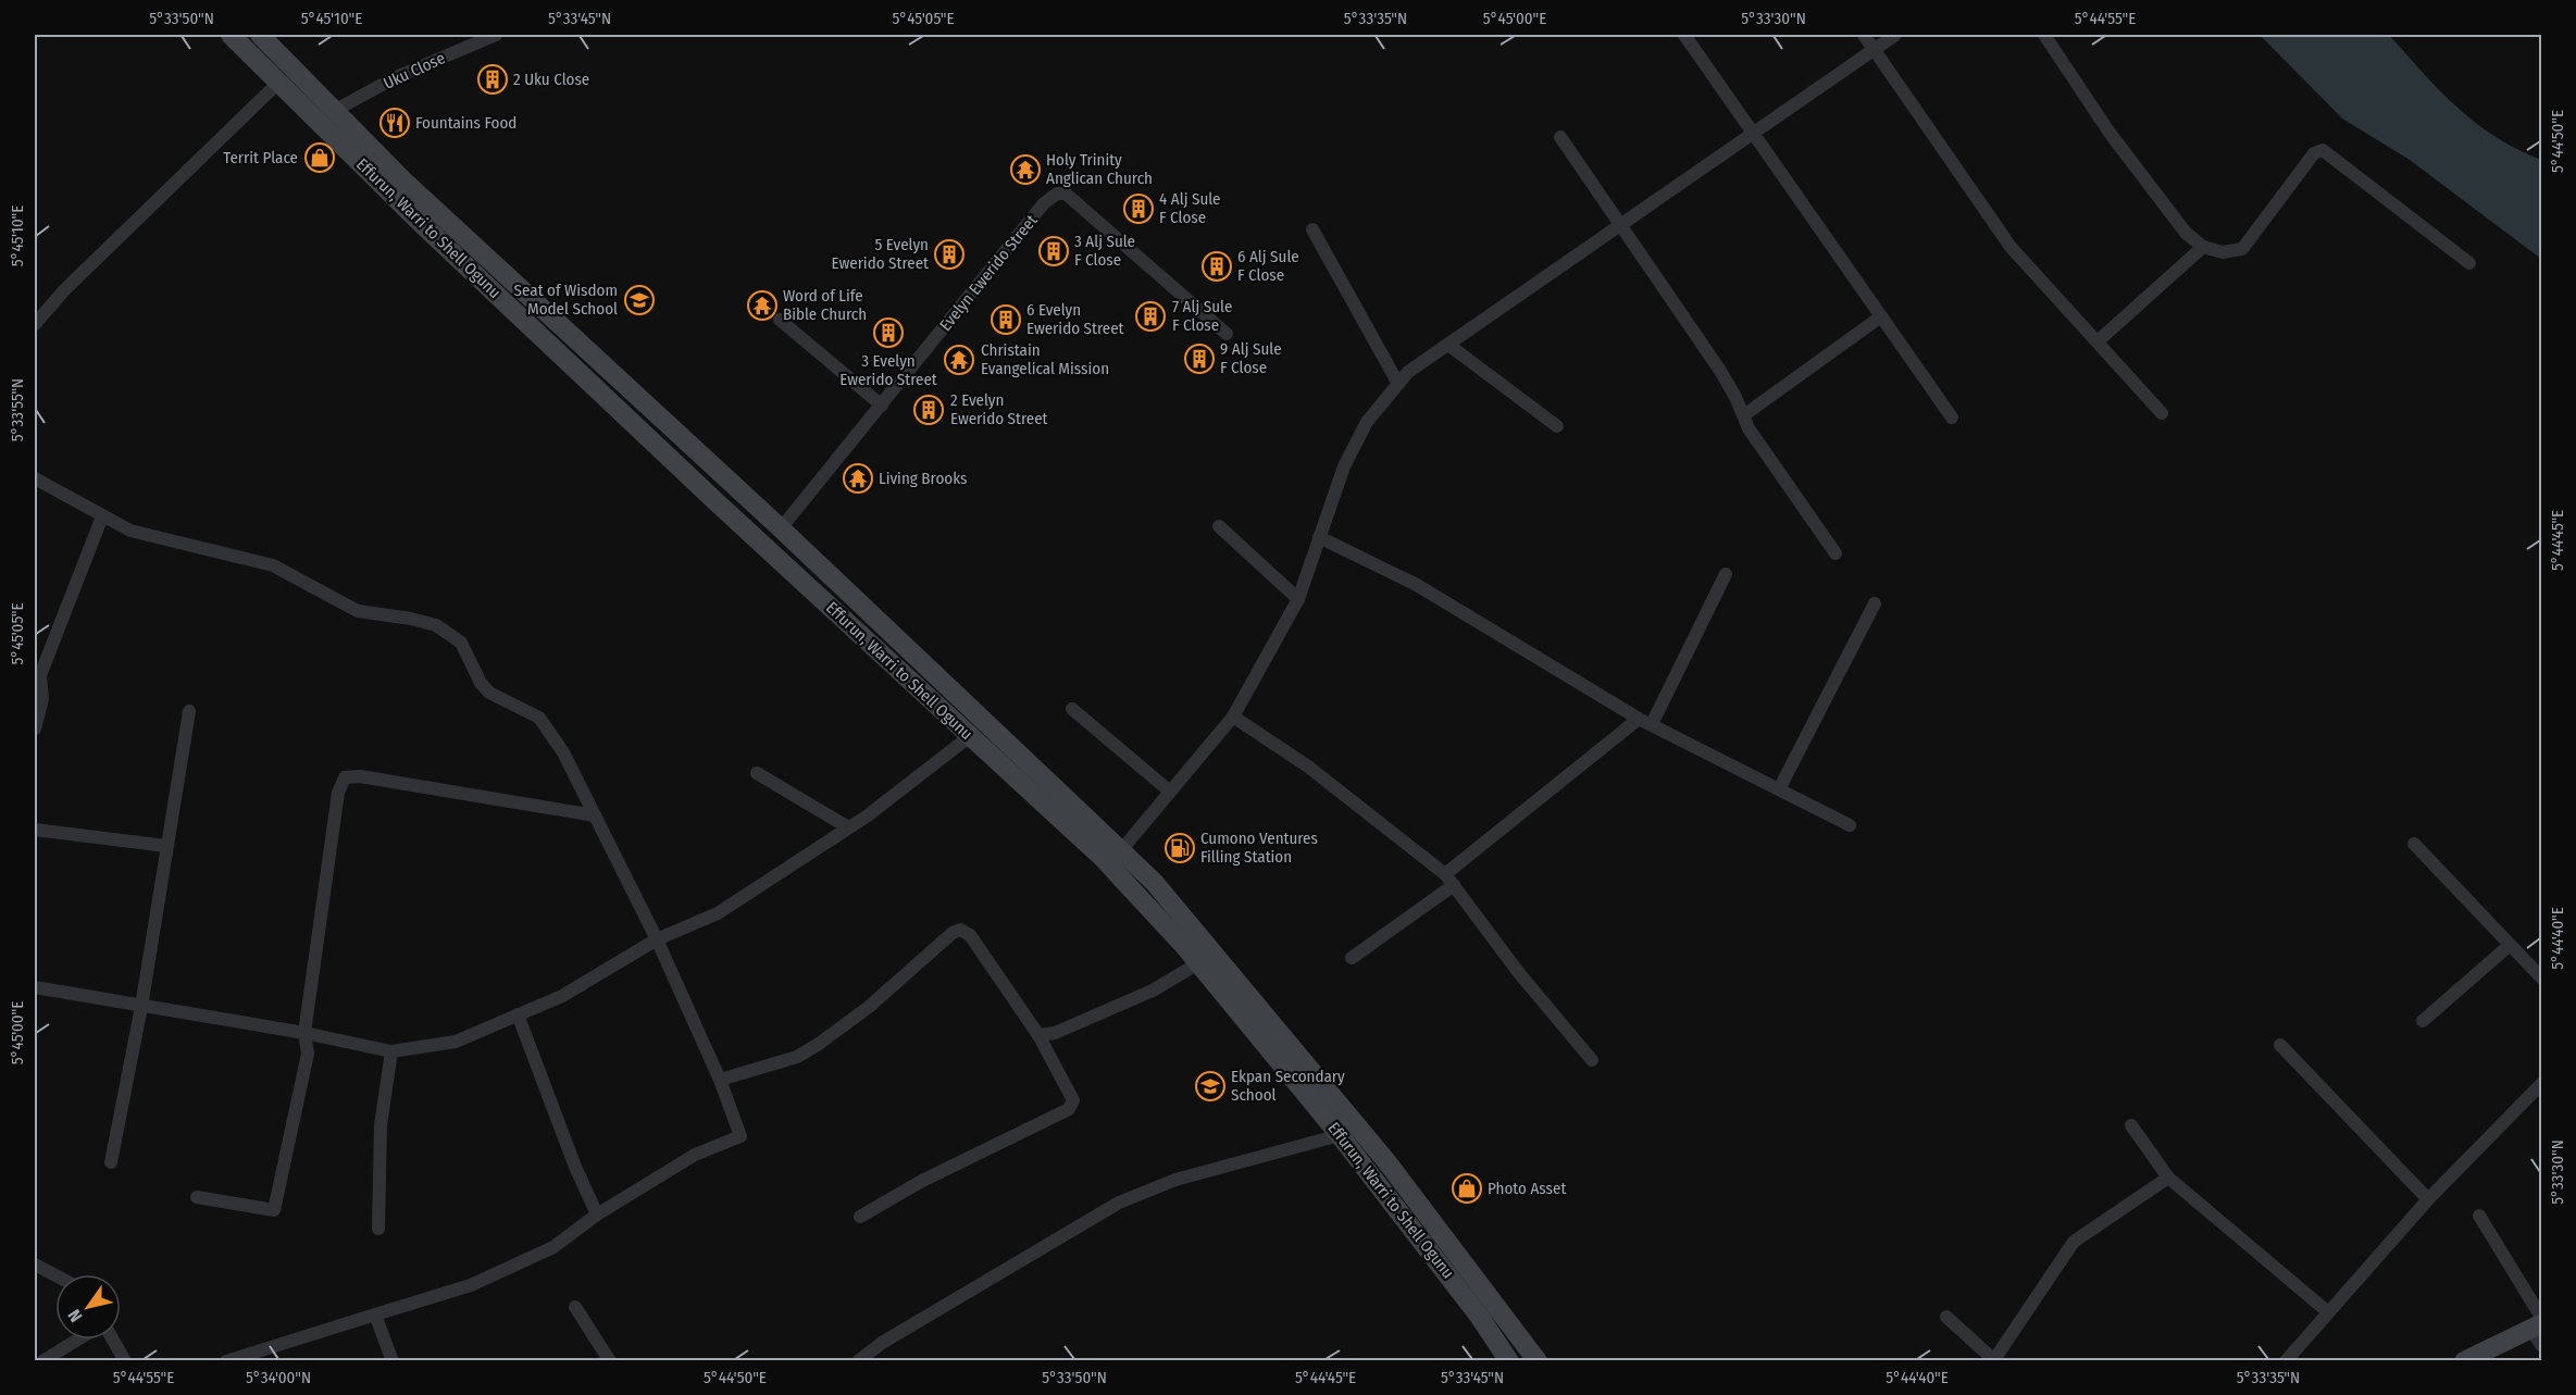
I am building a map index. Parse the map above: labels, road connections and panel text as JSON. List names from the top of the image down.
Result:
{
  "streets": {
    "main road": ["Effurun, Warri to Shell Ogunu"],
    "street": ["Uku Close", "Evelyn Ewerido Street"]
  },
  "crossings": [
    ["Uku Close", "Effurun, Warri to Shell Ogunu"],
    ["Effurun, Warri to Shell Ogunu", "Evelyn Ewerido Street"]
  ],
  "places": {
    "building": [
      "2 Uku Close",
      "4 Alj Sule F Close",
      "3 Alj Sule F Close",
      "5 Evelyn Ewerido Street",
      "6 Alj Sule F Close",
      "7 Alj Sule F Close",
      "6 Evelyn Ewerido Street",
      "3 Evelyn Ewerido Street",
      "9 Alj Sule F Close",
      "2 Evelyn Ewerido Street"
    ],
    "restaurant": ["Fountains Food"],
    "shop": ["Territ Place", "Photo Asset"],
    "temple": [
      "Holy Trinity Anglican Church",
      "Word of Life Bible Church",
      "Christain Evangelical Mission",
      "Living Brooks"
    ],
    "school or university": ["Seat of Wisdom Model School", "Ekpan Secondary School"],
    "fuel station": ["Cumono Ventures Filling Station"]
  },
  "north": "bottom left",
  "coordinates": [
    "5°33'50\"N",
    "5°45'10\"E",
    "5°33'45\"N",
    "5°45'05\"E",
    "5°33'35\"N",
    "5°45'00\"E",
    "5°33'30\"N",
    "5°44'55\"E",
    "5°44'50\"E",
    "5°33'55\"N",
    "5°44'45\"E",
    "5°44'40\"E",
    "5°34'00\"N"
  ]
}
